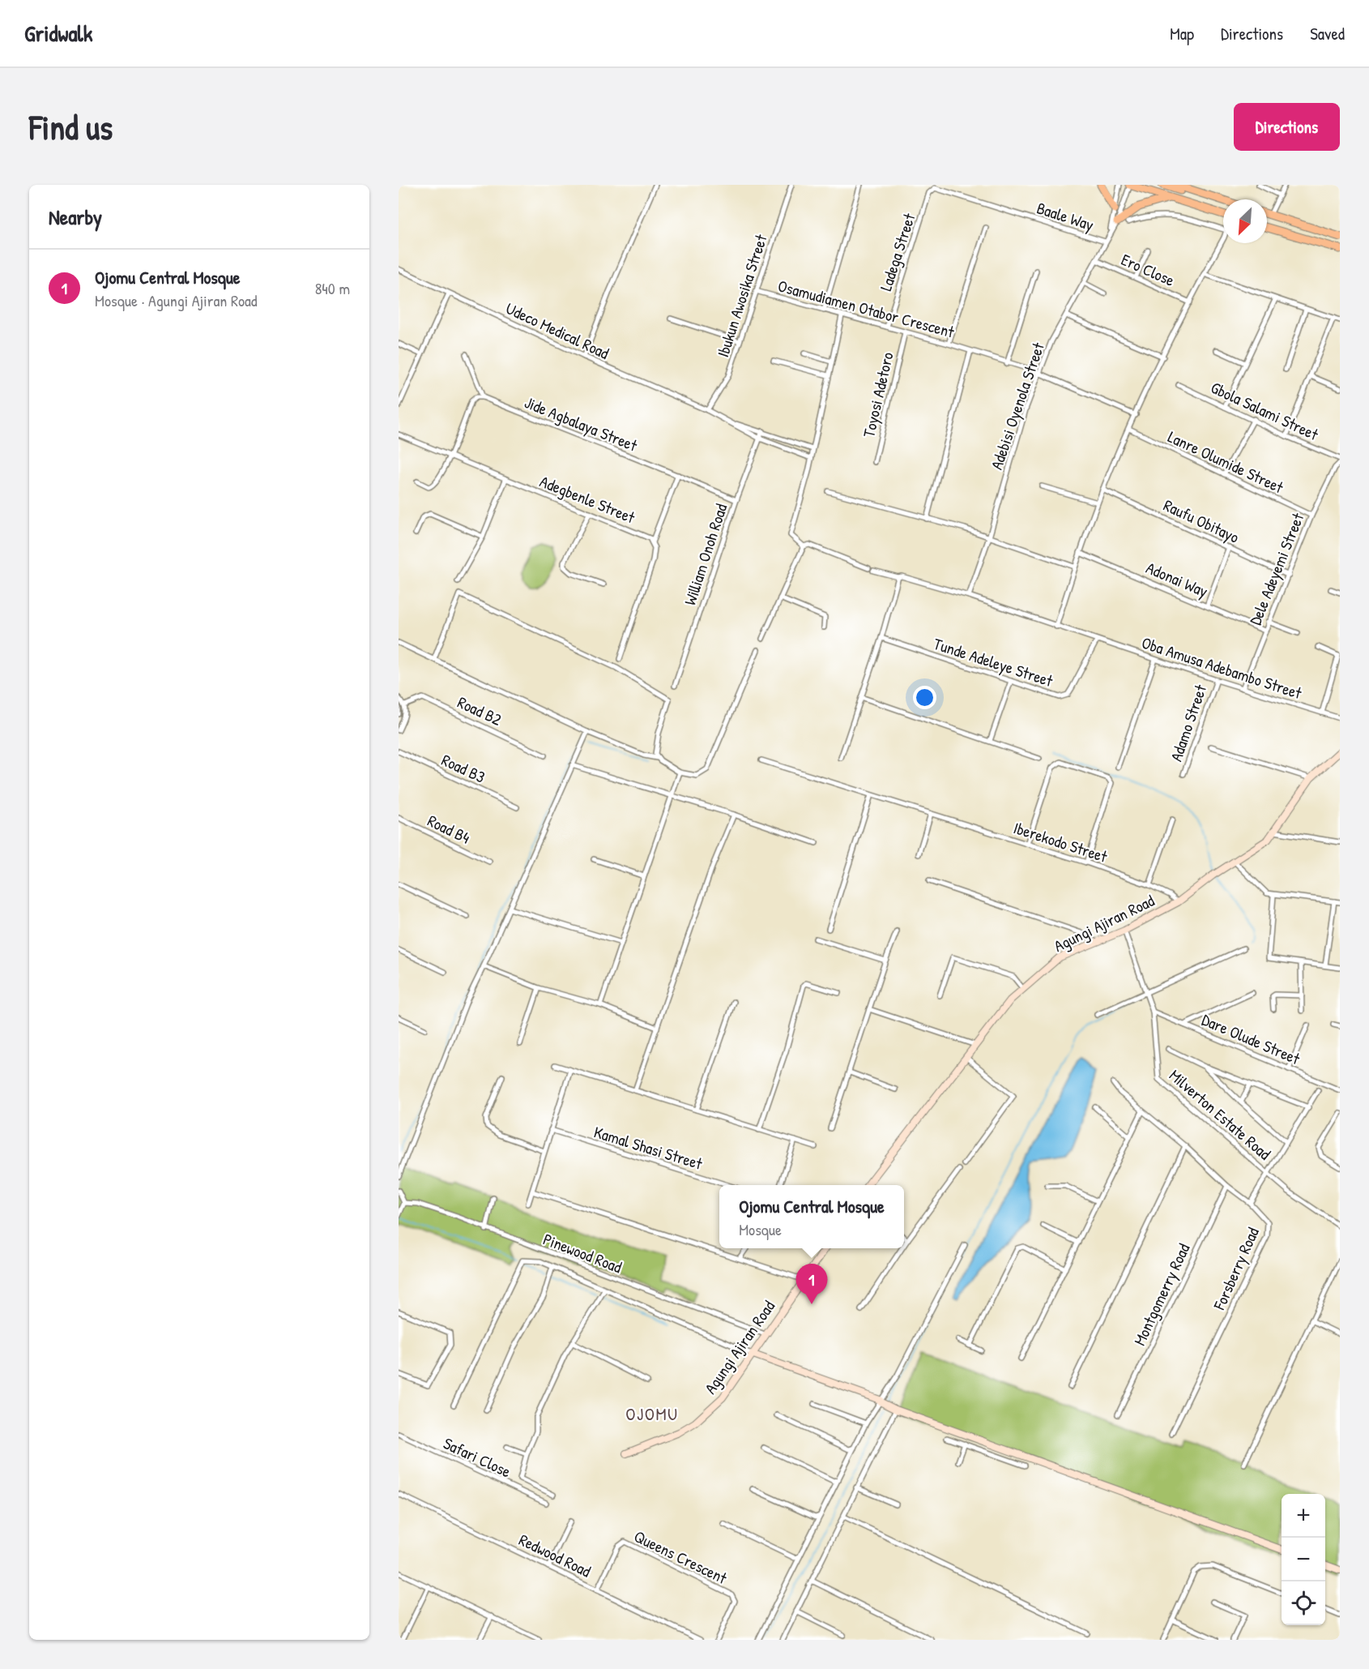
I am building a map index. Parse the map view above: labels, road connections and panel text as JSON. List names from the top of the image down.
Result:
{
  "streets": {
    "street": [
      "Baale Way",
      "Ladega Street",
      "Ero Close",
      "Ibukun Awosika Street",
      "Osamudiamen Otabor Crescent",
      "Udeco Medical Road",
      "Toyosi Adetoro",
      "Adebisi Oyenola Street",
      "Gbola Salami Street",
      "Jide Agbalaya Street",
      "Lanre Olumide Street",
      "Adegbenle Street",
      "Raufu Obitayo",
      "William Onoh Road",
      "Dele Adeyemi Street",
      "Adonai Way",
      "Tunde Adeleye Street",
      "Oba Amusa Adebambo Street",
      "Road B2",
      "Adamo Street",
      "Road B3",
      "Road B4",
      "Iberekodo Street",
      "Agungi Ajiran Road",
      "Dare Olude Street",
      "Milverton Estate Road",
      "Kamal Shasi Street",
      "Pinewood Road",
      "Forsberry Road",
      "Montgomerry Road",
      "Safari Close",
      "Redwood Road",
      "Queens Crescent"
    ]
  },
  "crossings": [
    ["Baale Way", "Ladega Street"],
    ["Baale Way", "Adebisi Oyenola Street"],
    ["Ladega Street", "Osamudiamen Otabor Crescent"],
    ["Ero Close", "Adebisi Oyenola Street"],
    ["Ibukun Awosika Street", "Osamudiamen Otabor Crescent"],
    ["Ibukun Awosika Street", "Udeco Medical Road"],
    ["Osamudiamen Otabor Crescent", "Toyosi Adetoro"],
    ["Osamudiamen Otabor Crescent", "Adebisi Oyenola Street"],
    ["Adebisi Oyenola Street", "Oba Amusa Adebambo Street"],
    ["Jide Agbalaya Street", "William Onoh Road"],
    ["Lanre Olumide Street", "Dele Adeyemi Street"],
    ["Raufu Obitayo", "Dele Adeyemi Street"],
    ["Dele Adeyemi Street", "Adonai Way"],
    ["Dele Adeyemi Street", "Oba Amusa Adebambo Street"],
    ["Tunde Adeleye Street", "Oba Amusa Adebambo Street"],
    ["Oba Amusa Adebambo Street", "Adamo Street"],
    ["Iberekodo Street", "Agungi Ajiran Road"],
    ["Agungi Ajiran Road", "Milverton Estate Road"],
    ["Agungi Ajiran Road", "Pinewood Road"],
    ["Dare Olude Street", "Milverton Estate Road"],
    ["Forsberry Road", "Montgomerry Road"],
    ["Redwood Road", "Queens Crescent"]
  ],
  "districts": ["OJOMU"],
  "north": "bottom left",
  "page": {
    "header": "Gridwalk",
    "nav": ["Map", "Directions", "Saved"],
    "buttons": "Directions",
    "title": "Find us",
    "heading": "Nearby",
    "list": [
      {
        "mark": "1",
        "name": "Ojomu Central Mosque",
        "note": "Mosque · Agungi Ajiran Road",
        "value": "840 m"
      }
    ],
    "popup": ["Ojomu Central Mosque", "Mosque"],
    "pins": "1",
    "map_buttons": ["+", "−"]
  }
}
